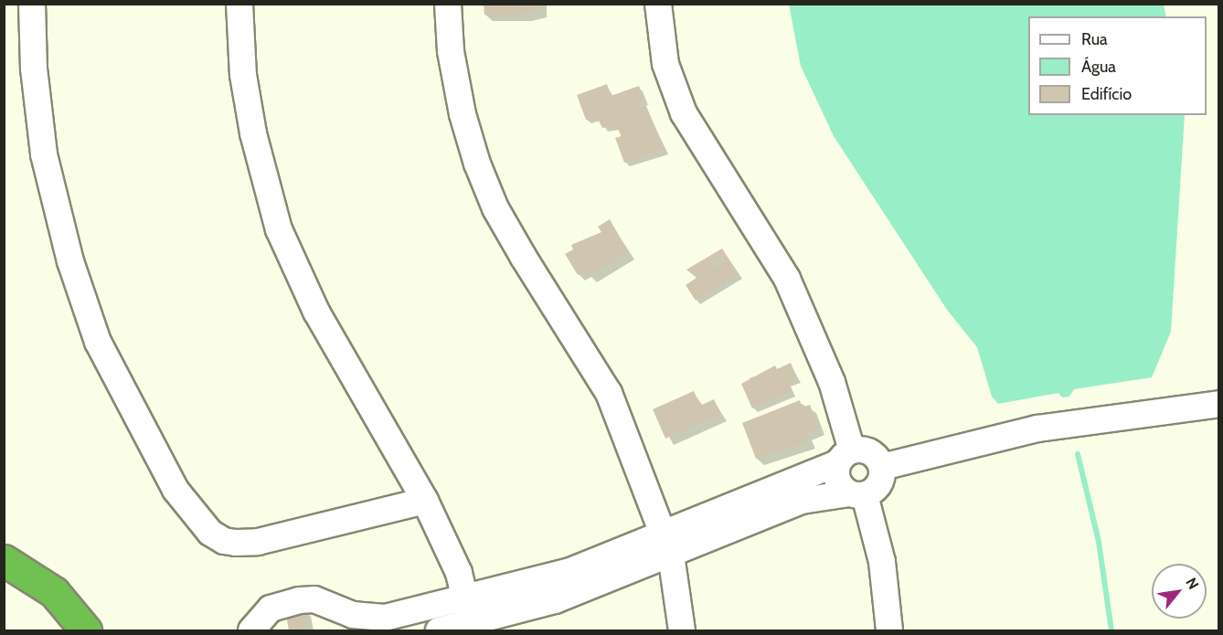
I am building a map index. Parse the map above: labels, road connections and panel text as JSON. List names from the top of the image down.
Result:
{
  "legend": ["Rua", "Água", "Edifício"],
  "north": "top right"
}
